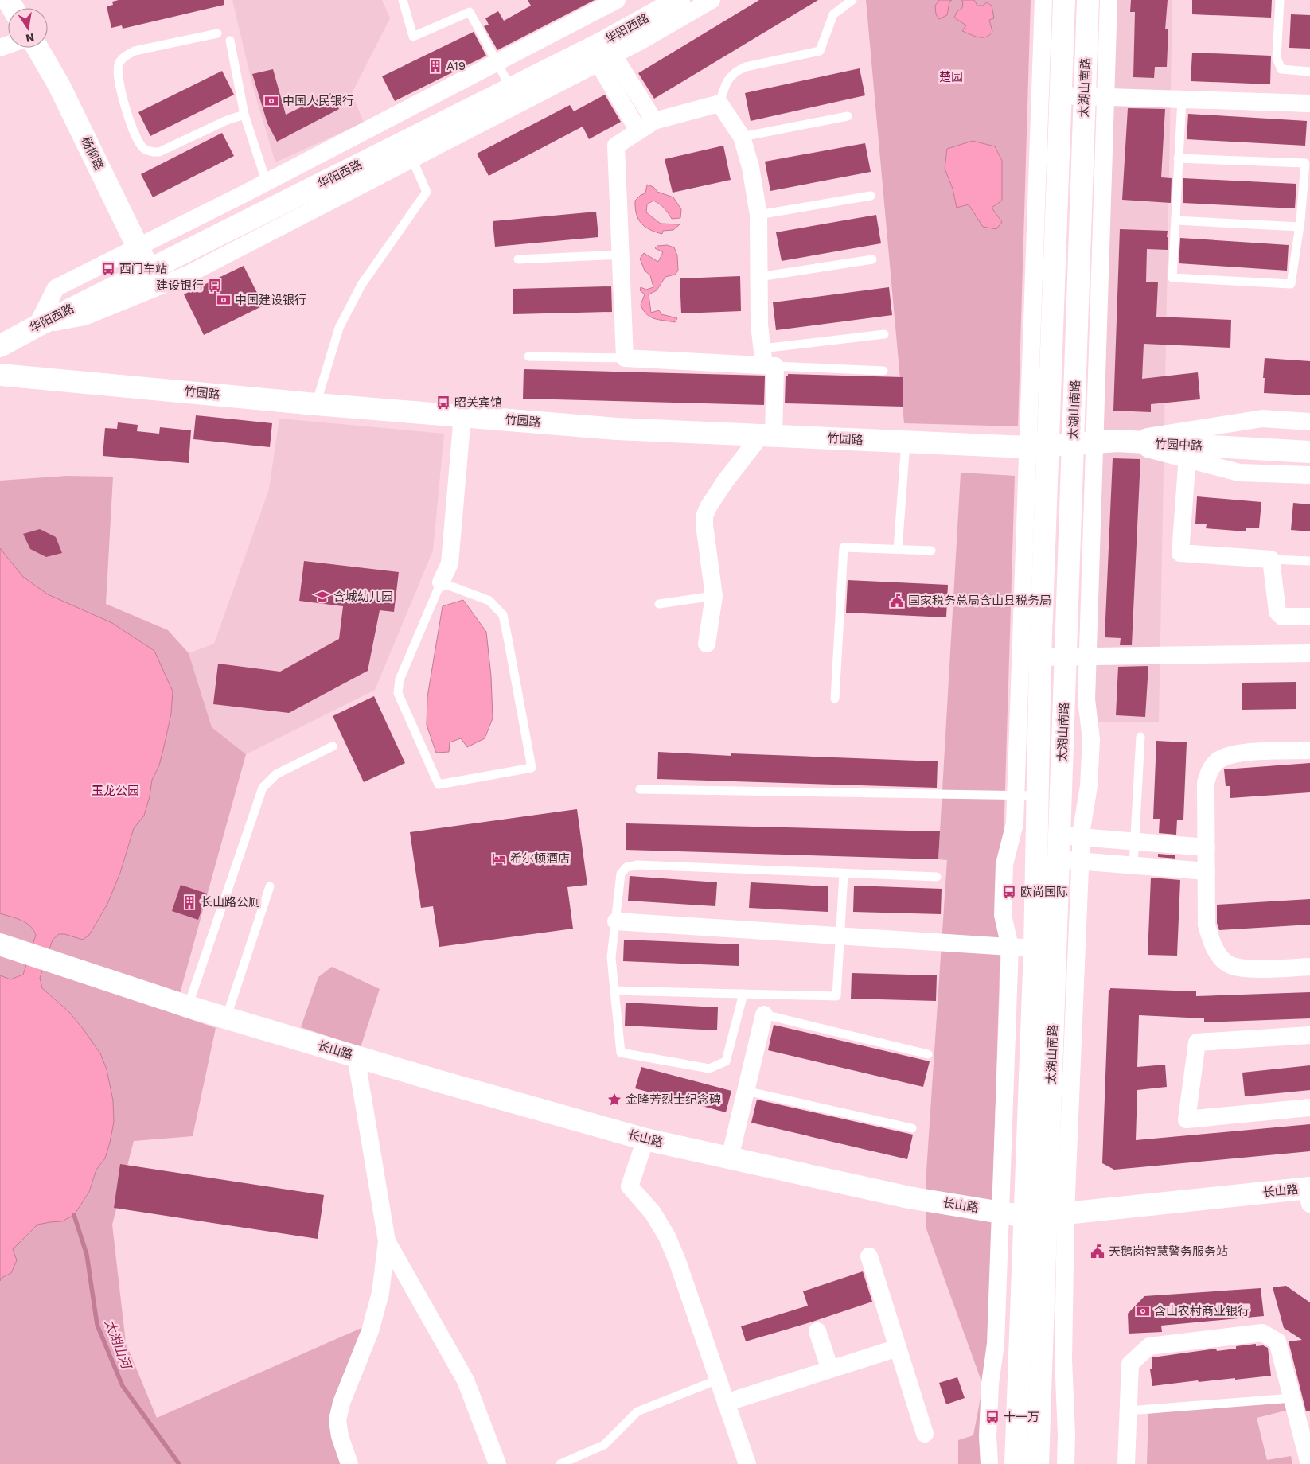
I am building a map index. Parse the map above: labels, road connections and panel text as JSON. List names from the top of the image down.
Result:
{
  "streets": {
    "main road": [
      "华阳西路",
      "太湖山南路",
      "杨柳路",
      "竹园路",
      "竹园中路",
      "长山路"
    ]
  },
  "crossings": [
    ["华阳西路", "杨柳路"],
    ["太湖山南路", "竹园路"],
    ["太湖山南路", "竹园中路"],
    ["太湖山南路", "长山路"],
    ["竹园路", "竹园中路"]
  ],
  "water": ["太湖山河"],
  "parks": ["楚园", "玉龙公园"],
  "places": {
    "building": ["A19", "长山路公厕"],
    "bank": ["中国人民银行", "中国建设银行", "含山农村商业银行"],
    "bus stop": [
      "西门车站",
      "建设银行",
      "昭关宾馆",
      "欧尚国际",
      "十一万"
    ],
    "school or university": ["含城幼儿园"],
    "public building": ["国家税务总局含山县税务局", "天鹅岗智慧警务服务站"],
    "hotel": ["希尔顿酒店"],
    "place": ["金隆芳烈士纪念碑"]
  },
  "north": "bottom"
}
